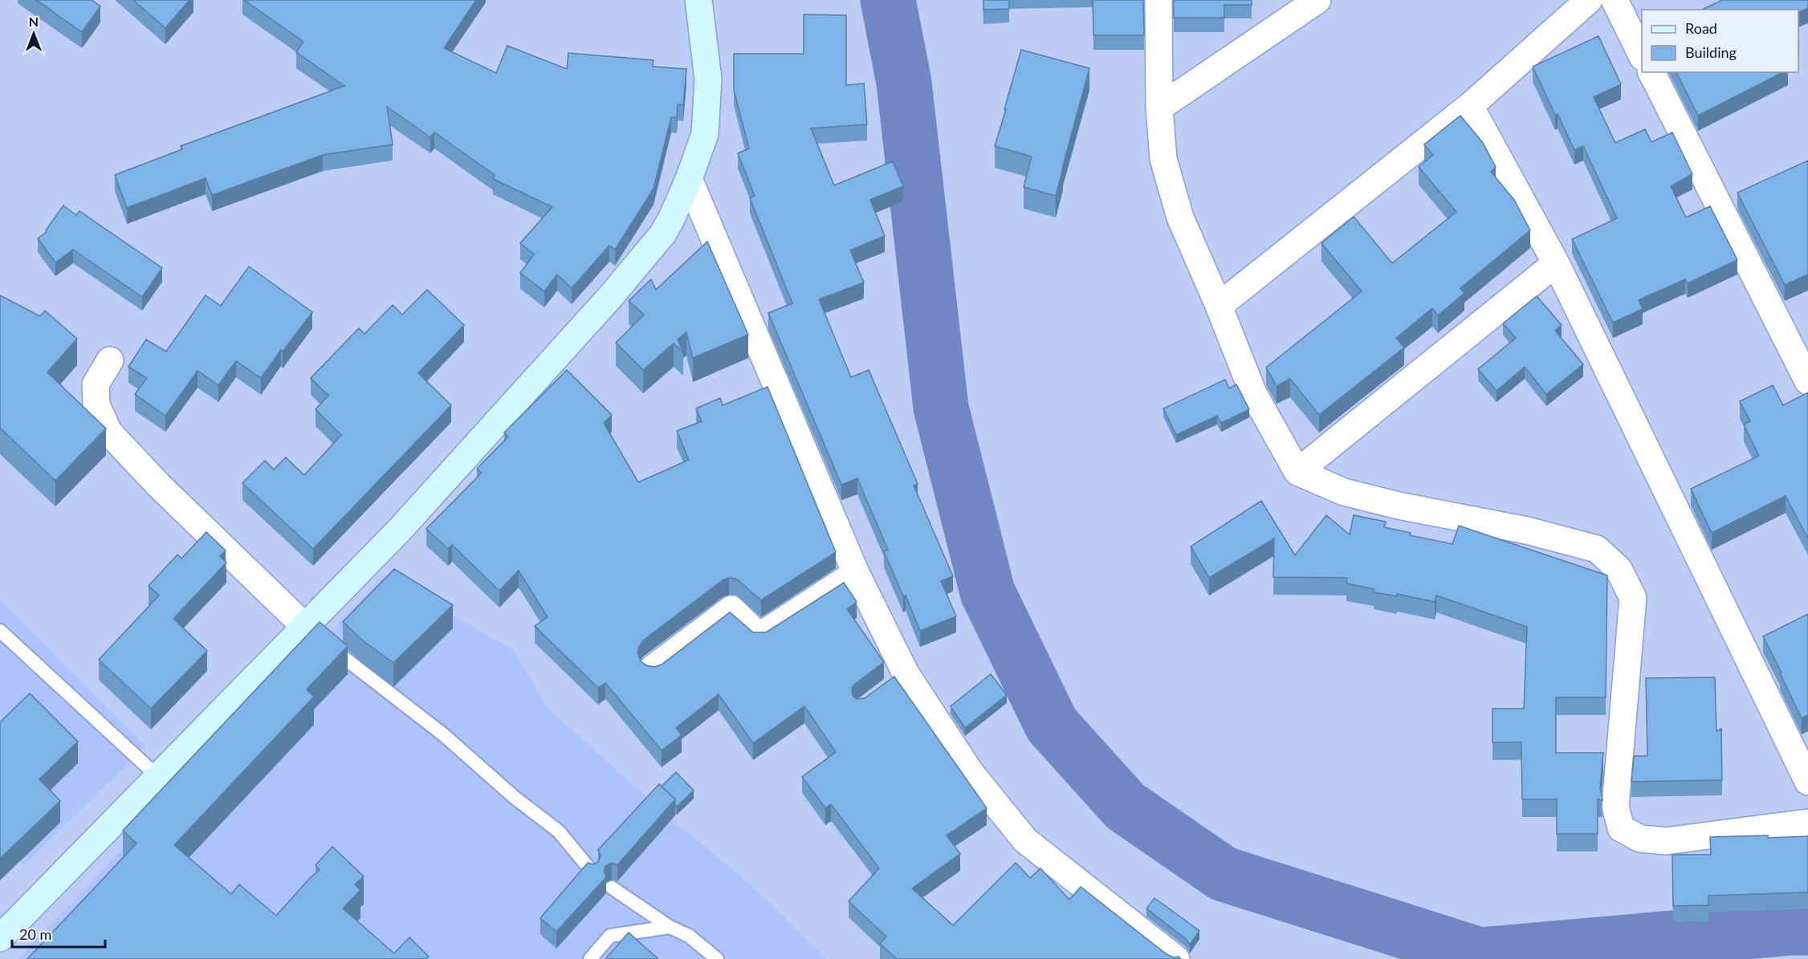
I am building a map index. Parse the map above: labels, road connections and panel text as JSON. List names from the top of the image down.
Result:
{
  "legend": ["Road", "Building"],
  "scale_bar": "20 m",
  "north": "top"
}
